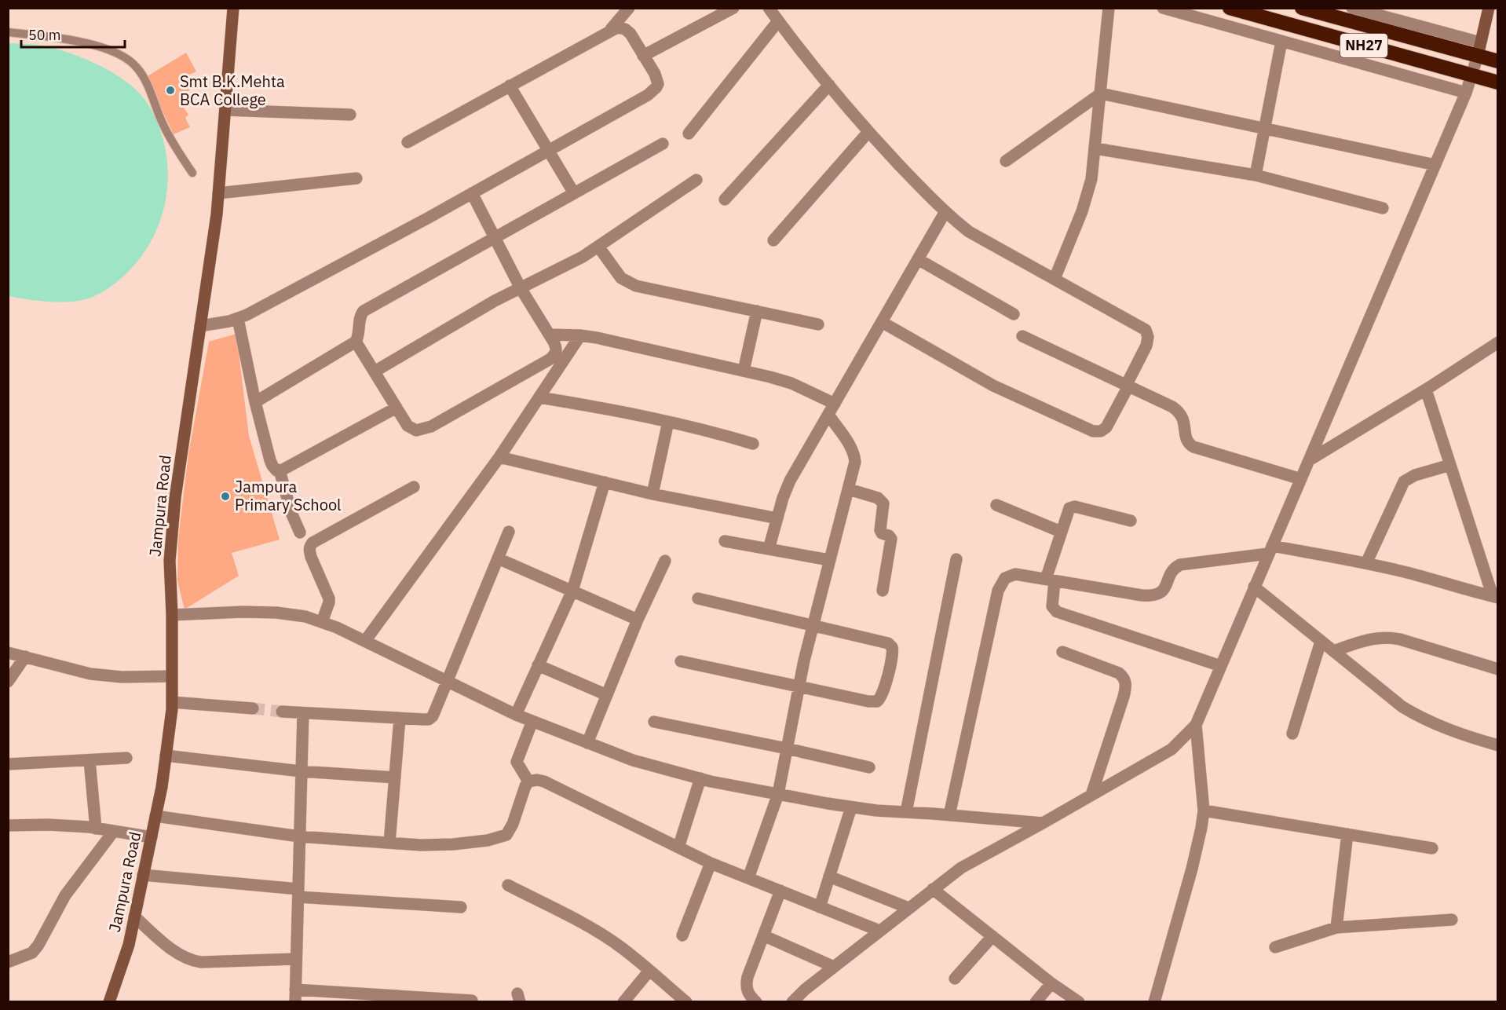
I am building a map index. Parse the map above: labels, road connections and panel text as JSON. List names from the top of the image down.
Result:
{
  "streets": {
    "highway": ["NH27"],
    "street": ["Jampura Road"]
  },
  "places": ["Smt B.K.Mehta BCA College", "Jampura Primary School"],
  "scale_bar": "50 m"
}
